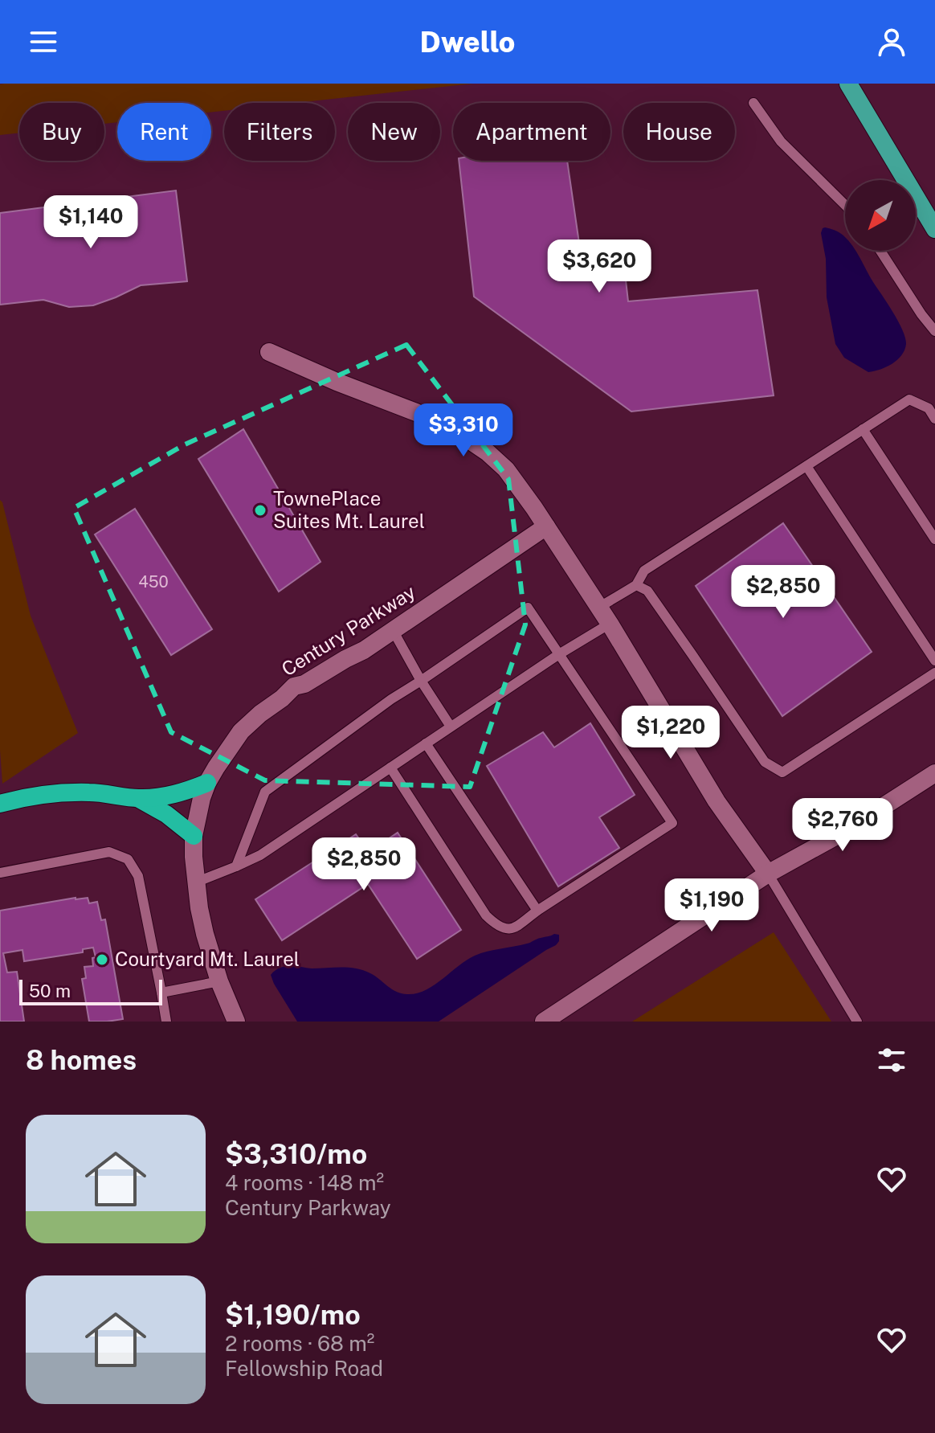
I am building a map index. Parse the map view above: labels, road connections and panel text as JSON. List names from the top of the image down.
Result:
{
  "streets": {
    "street": ["Century Parkway"]
  },
  "places": ["TownePlace Suites Mt. Laurel", "Courtyard Mt. Laurel"],
  "house_numbers": ["450"],
  "scale_bar": "50 m",
  "north": "bottom left",
  "page": {
    "header": "Dwello",
    "chip": [
      "Buy",
      "Rent",
      "Filters",
      "New",
      "Apartment",
      "House"
    ],
    "price": [
      "$1,140",
      "$3,620",
      "$3,310",
      "$2,850",
      "$1,220",
      "$2,760",
      "$2,850",
      "$1,190"
    ],
    "scale": "50 m",
    "heading": "8 homes",
    "list": [
      {
        "name": "$3,310/mo",
        "note": "4 rooms · 148 m² · Century Parkway"
      },
      {
        "name": "$1,190/mo",
        "note": "2 rooms · 68 m² · Fellowship Road"
      }
    ]
  }
}
